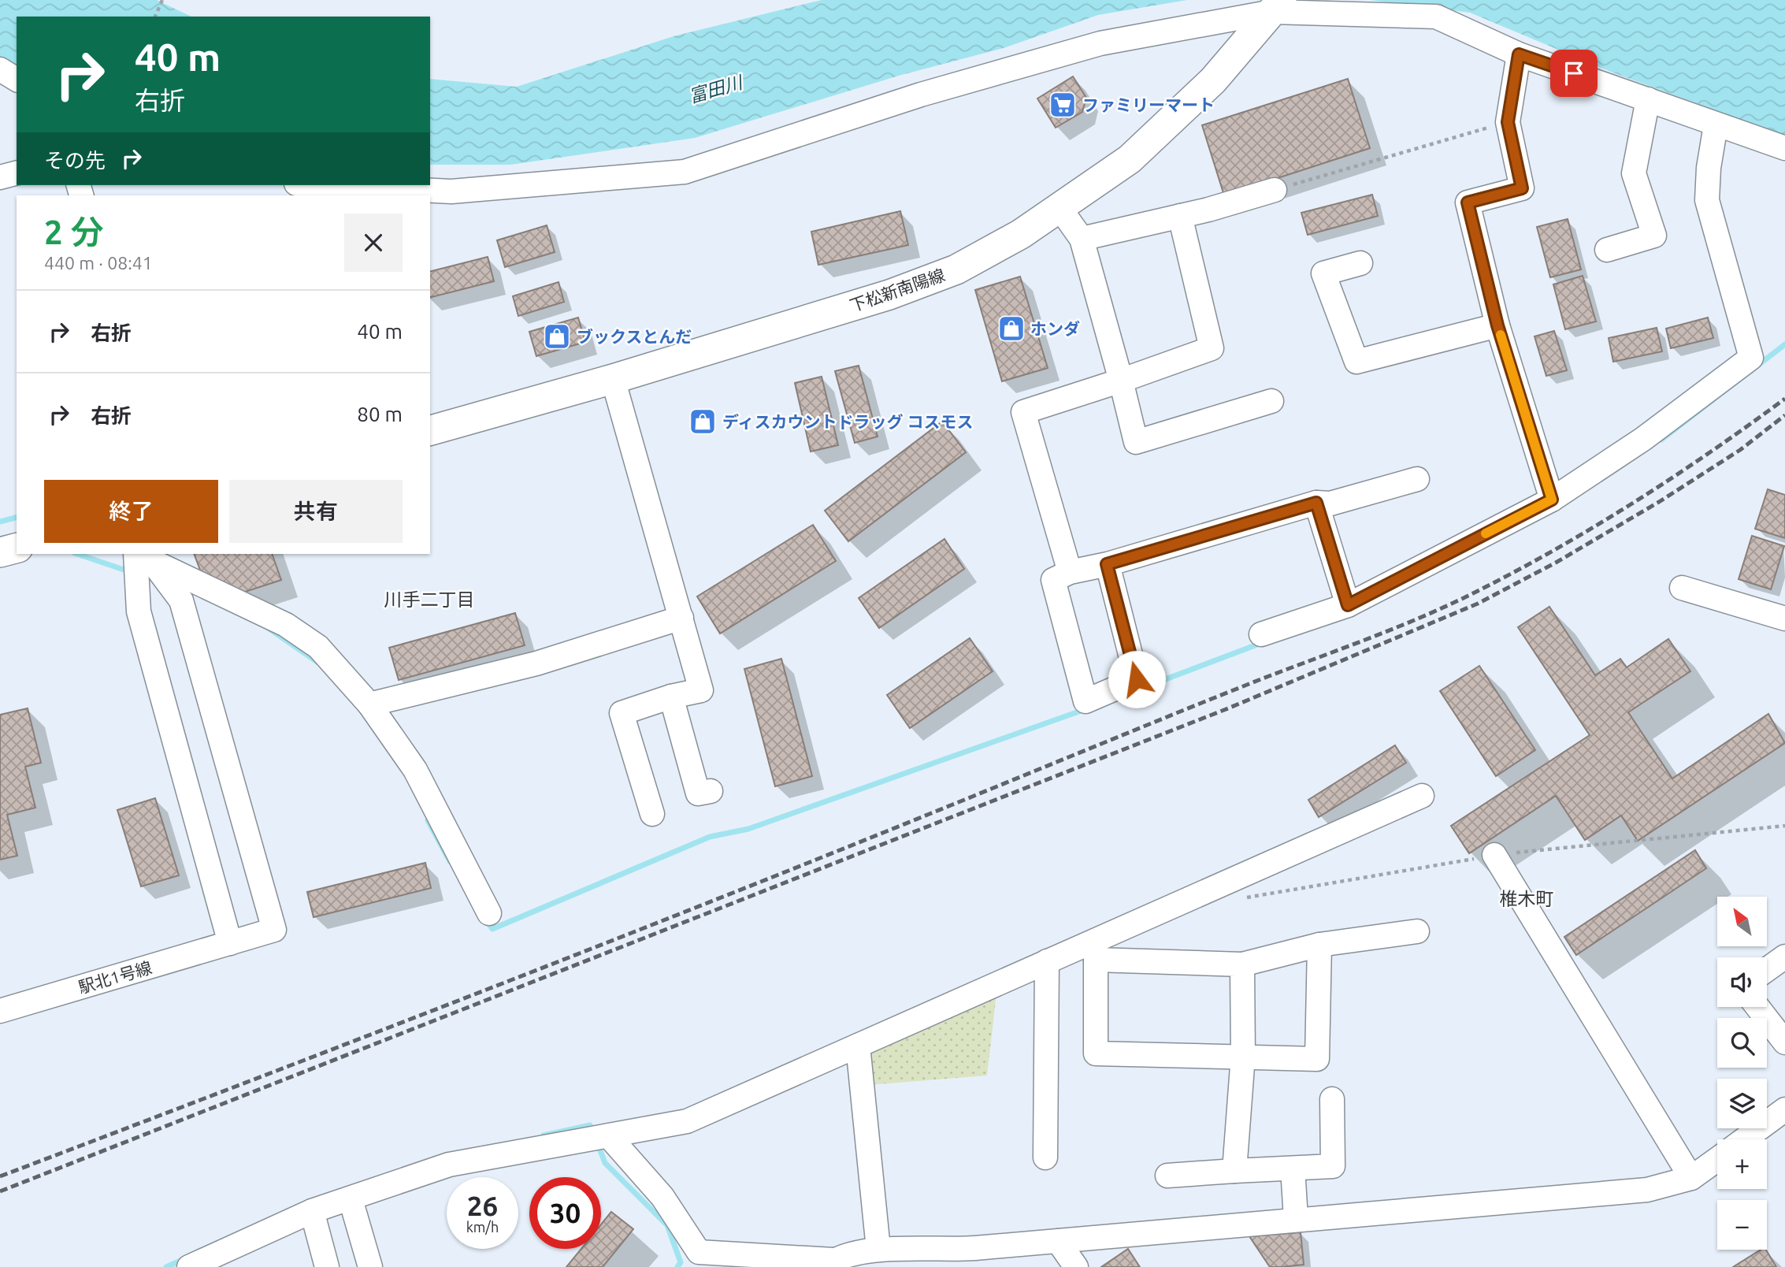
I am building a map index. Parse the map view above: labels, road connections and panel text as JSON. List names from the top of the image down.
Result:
{
  "streets": {
    "main road": ["下松新南陽線"],
    "street": ["駅北1号線"]
  },
  "districts": ["川手二丁目", "椎木町"],
  "water": ["富田川"],
  "places": {
    "supermarket": ["ファミリーマート"],
    "shop": ["ホンダ", "ブックスとんだ", "ディスカウントドラッグ コスモス"]
  },
  "north": "top left",
  "page": {
    "turn": ["40 m", "右折"],
    "then": "その先",
    "heading": ["2 分", "440 m · 08:41"],
    "list": [
      {
        "name": "右折",
        "value": "40 m"
      },
      {
        "name": "右折",
        "value": "80 m"
      }
    ],
    "buttons": ["終了", "共有"],
    "map_buttons": ["+", "−"],
    "speed": "26 km/h",
    "limit": "30"
  }
}
